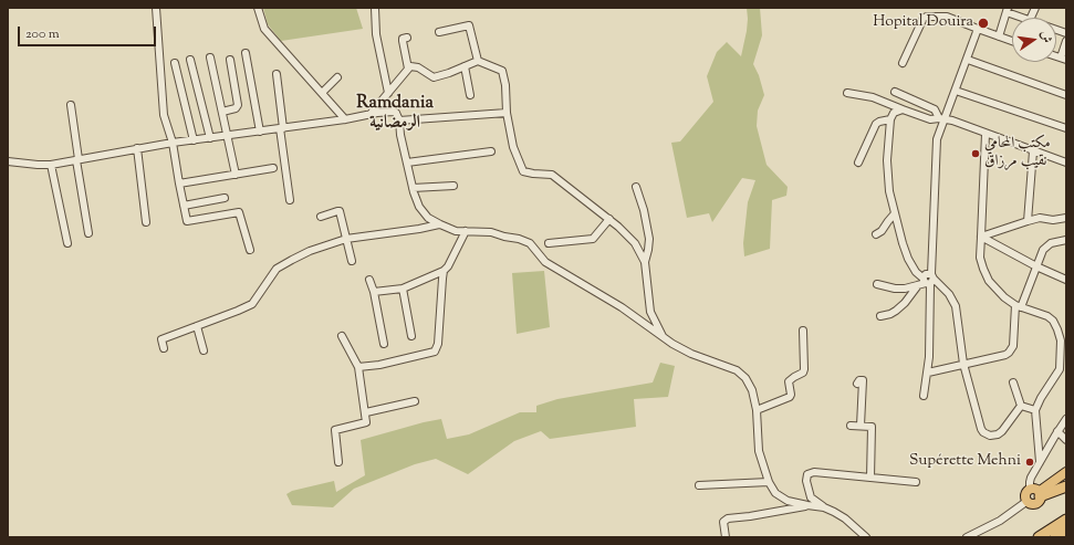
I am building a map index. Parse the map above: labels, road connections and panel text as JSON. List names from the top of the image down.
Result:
{
  "districts": ["Ramdania الرمضانية"],
  "places": ["Hopital Douira", "مكتب المحامي نقيب مرزاق", "Supérette Mehni"],
  "scale_bar": "200 m",
  "north": "right"
}
